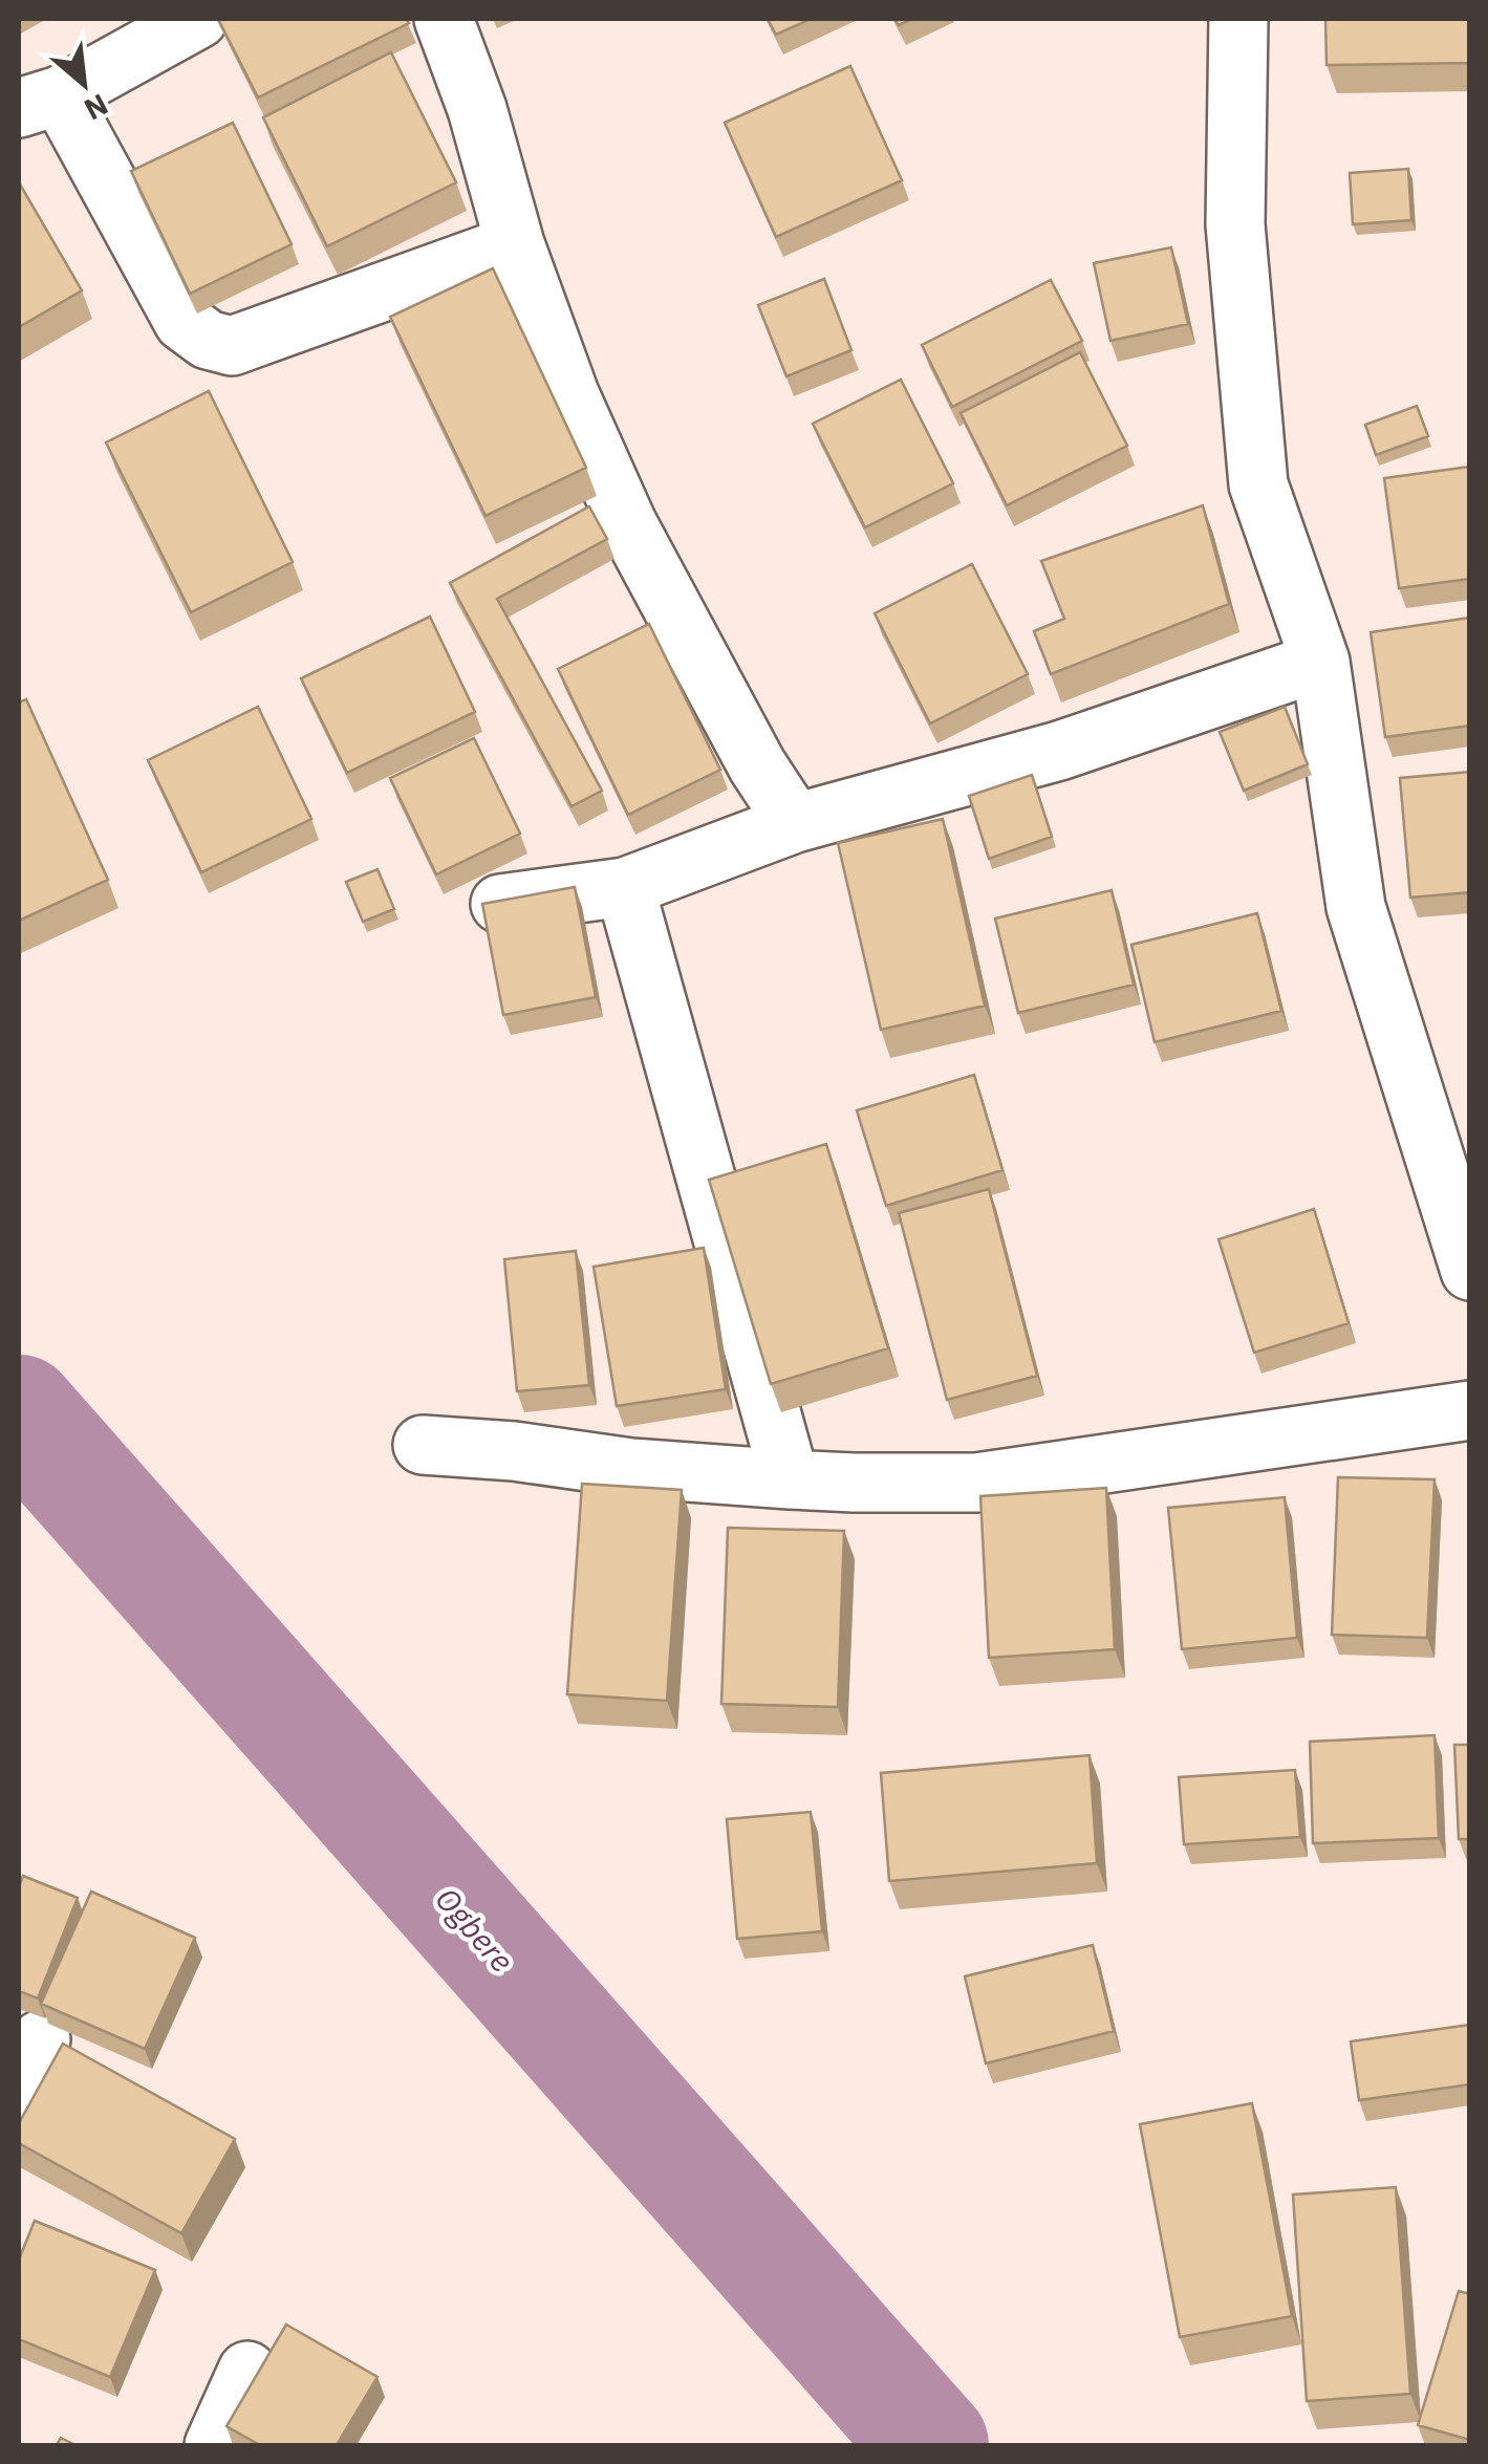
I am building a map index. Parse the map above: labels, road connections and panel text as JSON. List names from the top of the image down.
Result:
{
  "water": ["Ogbere"],
  "north": "bottom right"
}
